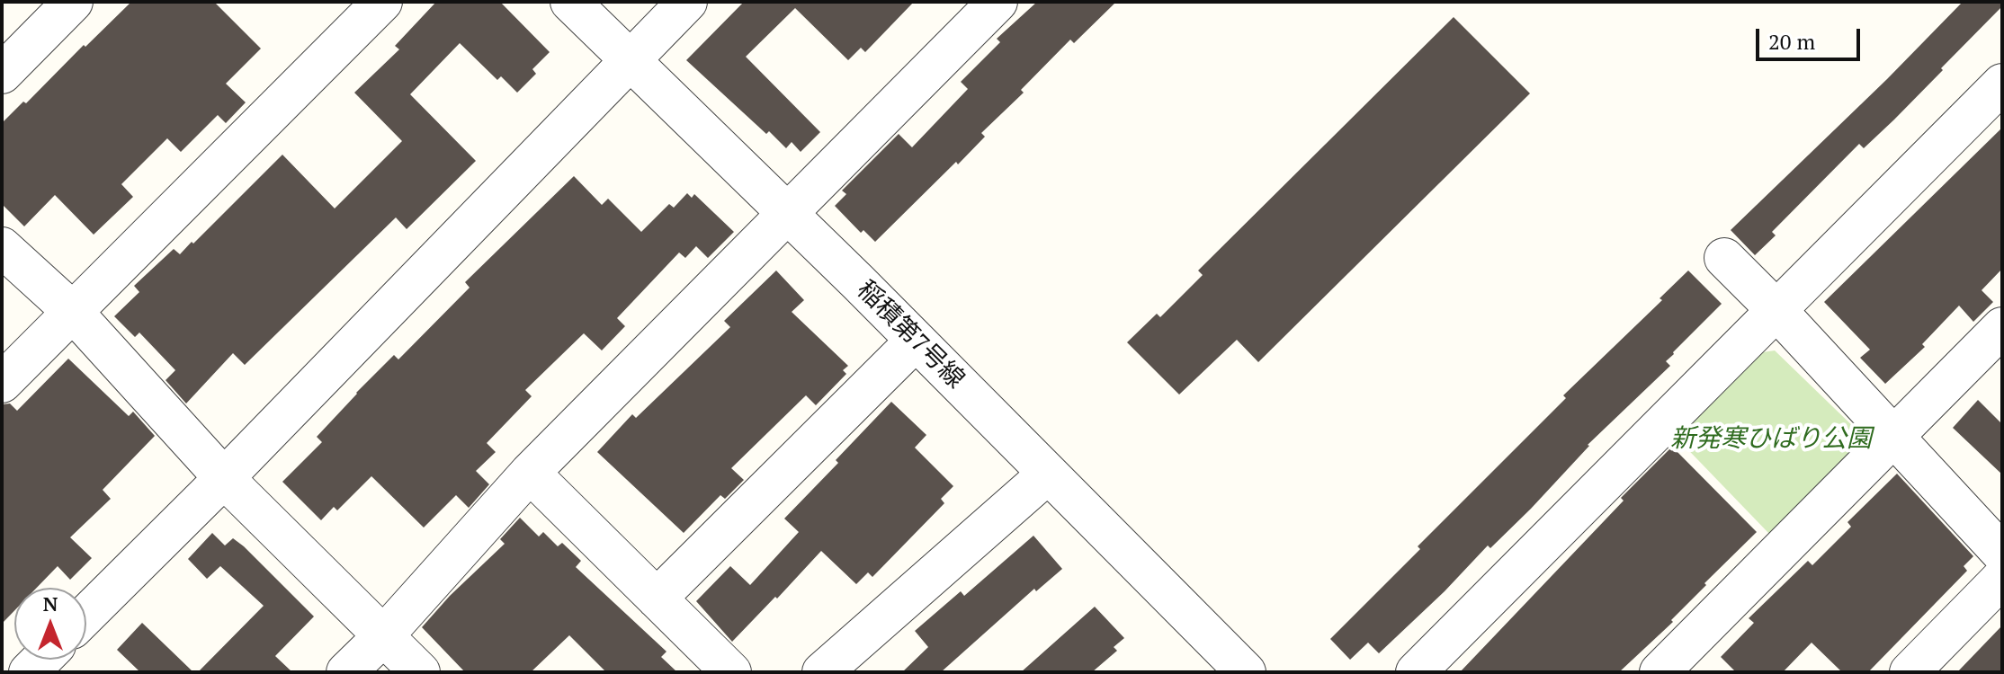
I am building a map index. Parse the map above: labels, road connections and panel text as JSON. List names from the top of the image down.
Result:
{
  "streets": {
    "street": ["稲積第7号線"]
  },
  "parks": ["新発寒ひばり公園"],
  "scale_bar": "20 m",
  "north": "top"
}
